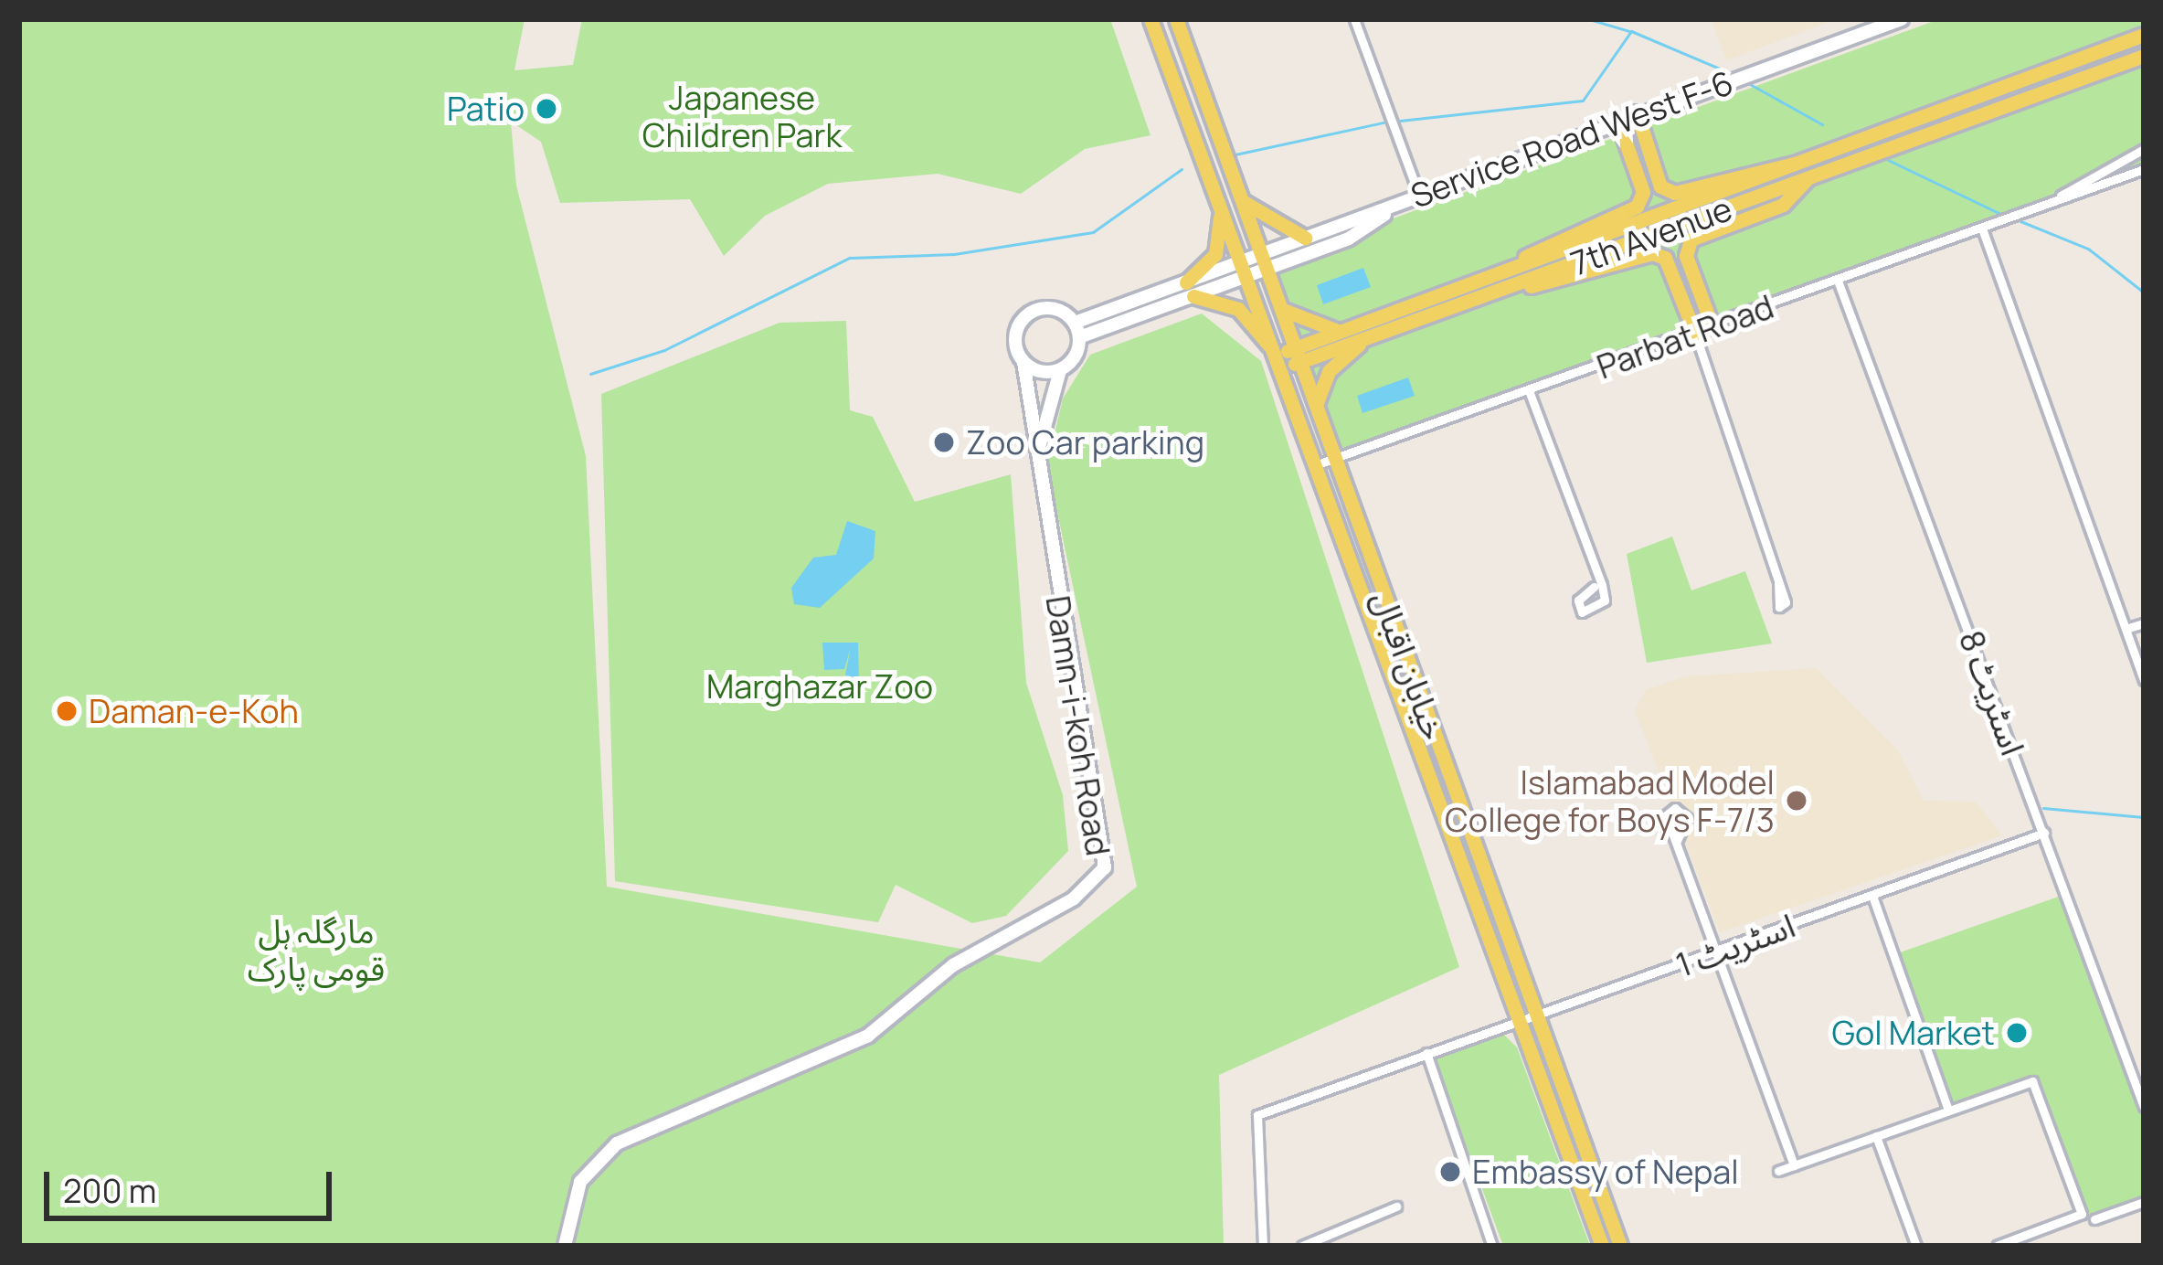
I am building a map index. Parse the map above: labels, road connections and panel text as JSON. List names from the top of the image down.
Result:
{
  "streets": {
    "main road": [
      "Service Road West F-6",
      "7th Avenue",
      "خیابان اقبال",
      "Damn-i-koh Road"
    ],
    "street": ["Parbat Road", "اسٹریٹ 8", "اسٹریٹ 1"]
  },
  "crossings": [
    ["Service Road West F-6", "خیابان اقبال"],
    ["7th Avenue", "خیابان اقبال"],
    ["Parbat Road", "خیابان اقبال"],
    ["Parbat Road", "اسٹریٹ 8"],
    ["خیابان اقبال", "اسٹریٹ 1"],
    ["اسٹریٹ 8", "اسٹریٹ 1"]
  ],
  "parks": ["Japanese Children Park", "Marghazar Zoo", "مارگلہ ہل قومی پارک"],
  "places": [
    "Patio",
    "Zoo Car parking",
    "Daman-e-Koh",
    "Islamabad Model College for Boys F-7/3",
    "Gol Market",
    "Embassy of Nepal"
  ],
  "scale_bar": "200 m"
}
